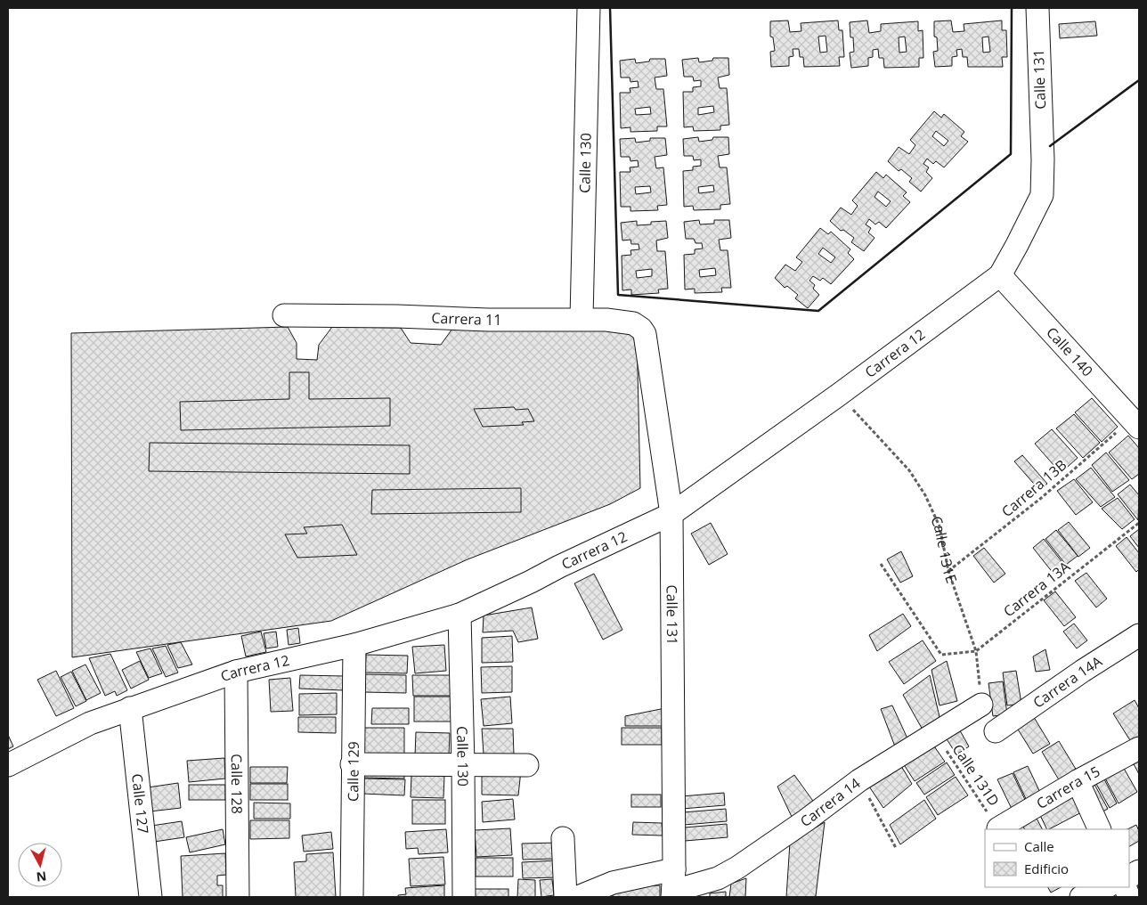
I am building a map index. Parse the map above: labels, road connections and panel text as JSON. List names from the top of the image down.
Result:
{
  "streets": {
    "street": [
      "Calle 131",
      "Calle 130",
      "Carrera 11",
      "Calle 140",
      "Carrera 12",
      "Carrera 14A",
      "Calle 129",
      "Calle 128",
      "Carrera 15",
      "Calle 127",
      "Carrera 14"
    ],
    "path": [
      "Carrera 13B",
      "Calle 131E",
      "Carrera 13A",
      "Calle 131D"
    ]
  },
  "crossings": [
    ["Calle 131", "Carrera 11"],
    ["Calle 131", "Carrera 12"],
    ["Calle 131", "Carrera 14"],
    ["Calle 130", "Carrera 11"],
    ["Calle 130", "Carrera 12"],
    ["Calle 140", "Carrera 12"],
    ["Calle 140", "Carrera 13B"],
    ["Carrera 12", "Calle 131E"],
    ["Carrera 12", "Calle 129"],
    ["Carrera 12", "Calle 128"],
    ["Carrera 12", "Calle 127"],
    ["Carrera 13B", "Calle 131E"],
    ["Calle 131E", "Carrera 13A"],
    ["Calle 131E", "Carrera 14"],
    ["Calle 131D", "Carrera 15"],
    ["Calle 131D", "Carrera 14"]
  ],
  "legend": ["Calle", "Edificio"],
  "north": "bottom"
}
